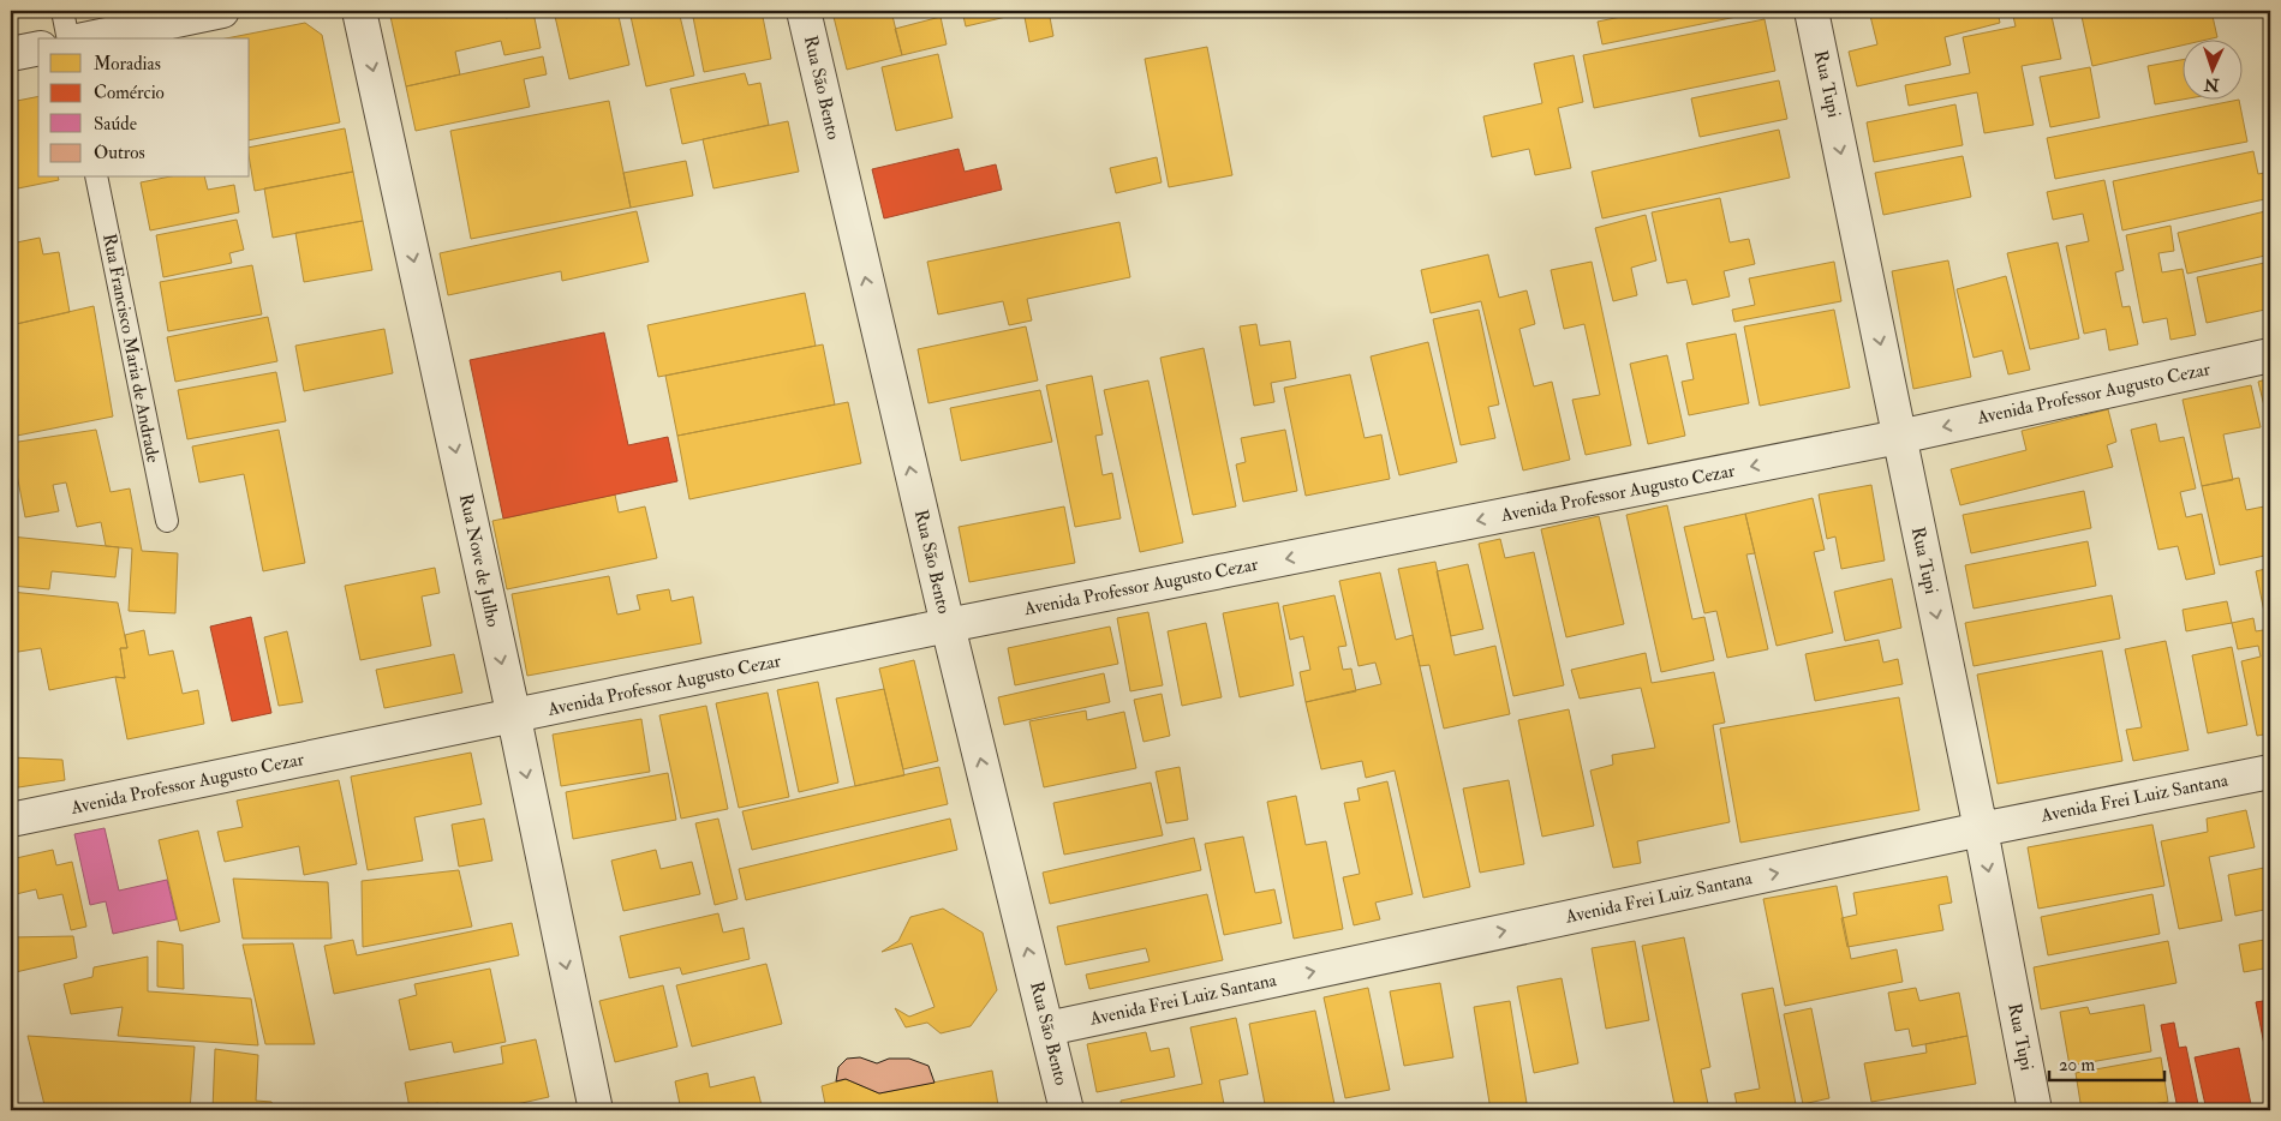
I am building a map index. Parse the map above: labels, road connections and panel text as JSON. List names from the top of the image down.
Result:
{
  "streets": {
    "street": [
      "Rua Tupi",
      "Rua São Bento",
      "Avenida Professor Augusto Cezar",
      "Rua Nove de Julho",
      "Avenida Frei Luiz Santana"
    ],
    "lane": ["Rua Francisco Maria de Andrade"]
  },
  "crossings": [
    ["Rua Tupi", "Avenida Professor Augusto Cezar"],
    ["Rua Tupi", "Avenida Frei Luiz Santana"],
    ["Rua São Bento", "Avenida Professor Augusto Cezar"],
    ["Rua São Bento", "Avenida Frei Luiz Santana"],
    ["Avenida Professor Augusto Cezar", "Rua Nove de Julho"]
  ],
  "one_way": [
    "Rua Tupi",
    "Rua São Bento",
    "Avenida Professor Augusto Cezar",
    "Rua Nove de Julho",
    "Avenida Frei Luiz Santana"
  ],
  "legend": [
    "Moradias",
    "Comércio",
    "Saúde",
    "Outros"
  ],
  "scale_bar": "20 m",
  "north": "bottom"
}
